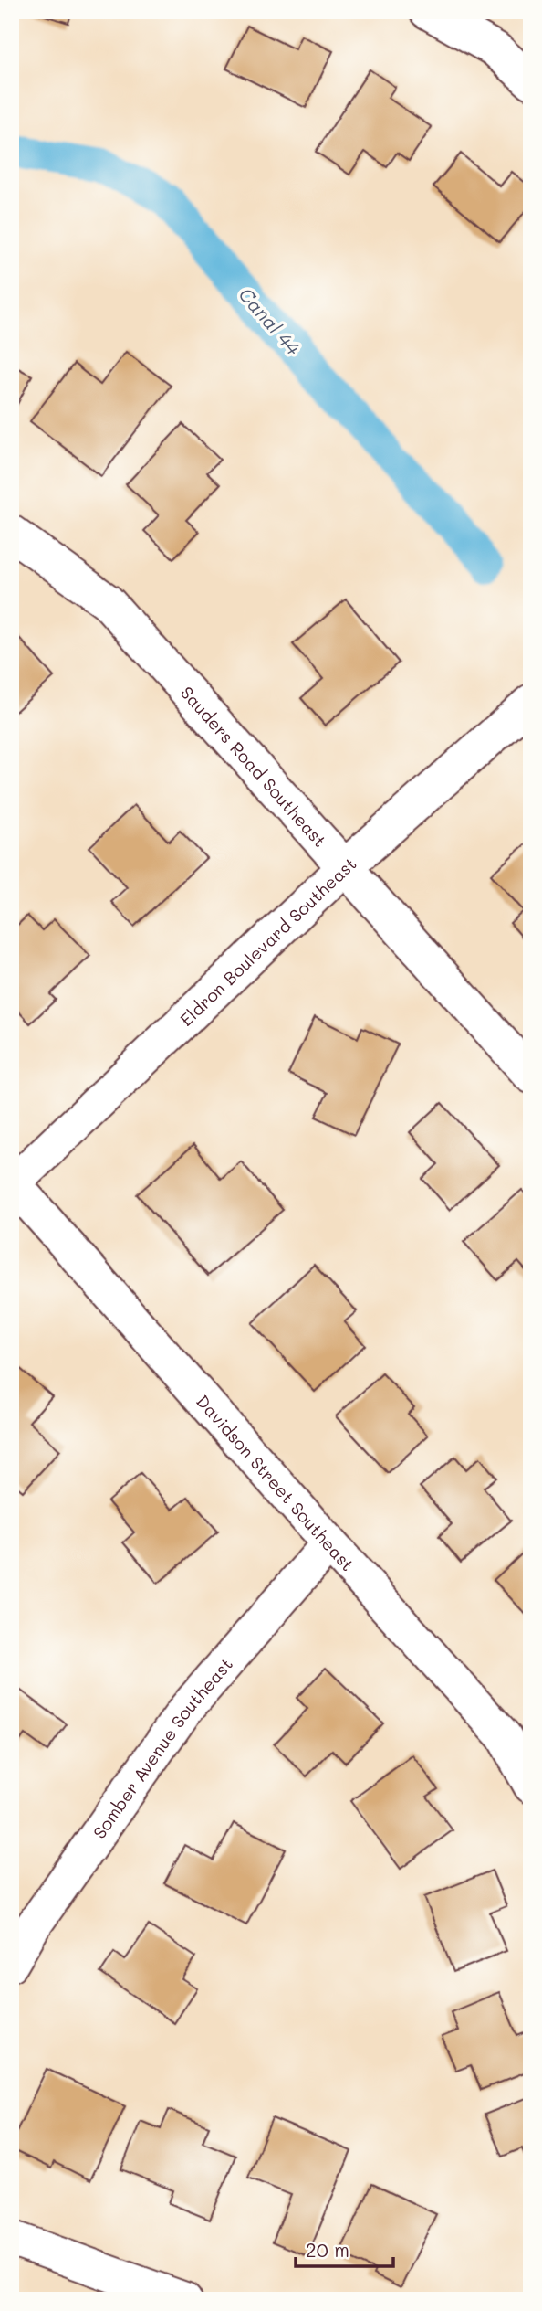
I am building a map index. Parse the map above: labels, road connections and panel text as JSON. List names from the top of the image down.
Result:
{
  "streets": {
    "street": [
      "Sauders Road Southeast",
      "Eldron Boulevard Southeast",
      "Davidson Street Southeast",
      "Somber Avenue Southeast"
    ]
  },
  "crossings": [
    ["Sauders Road Southeast", "Eldron Boulevard Southeast"],
    ["Eldron Boulevard Southeast", "Davidson Street Southeast"],
    ["Davidson Street Southeast", "Somber Avenue Southeast"]
  ],
  "water": ["Canal 44"],
  "scale_bar": "20 m"
}
